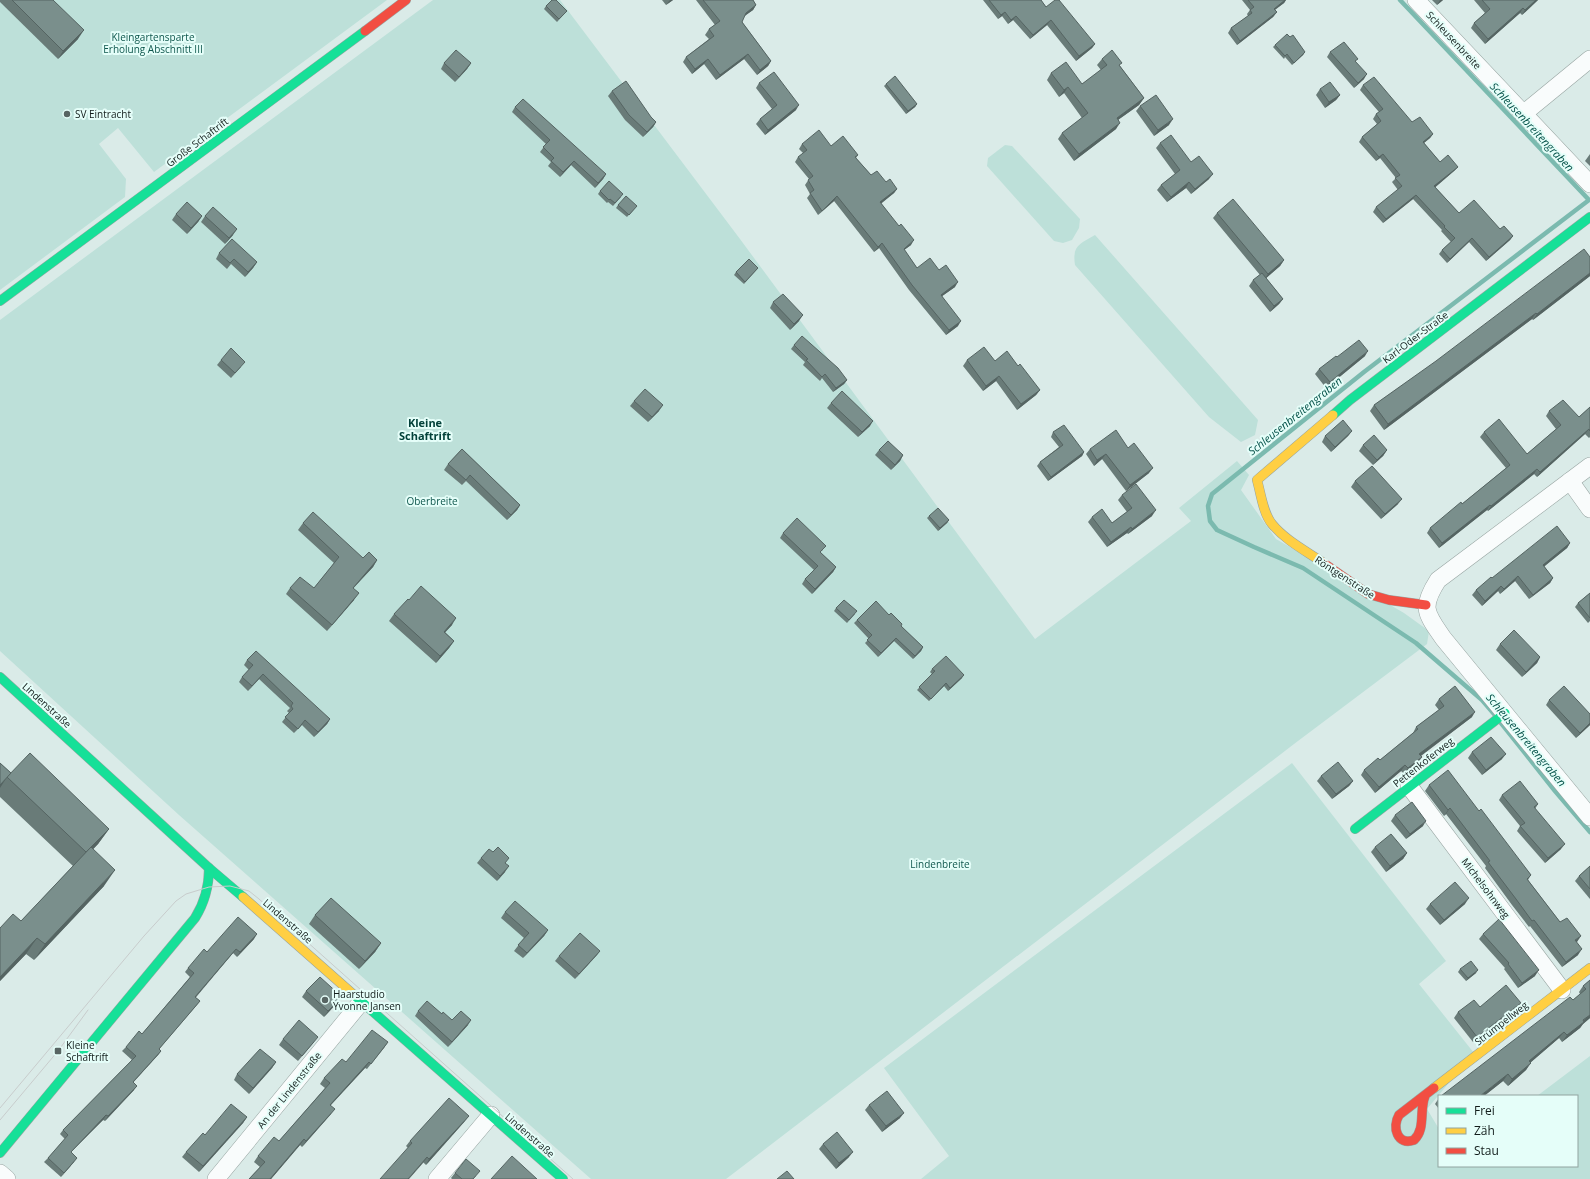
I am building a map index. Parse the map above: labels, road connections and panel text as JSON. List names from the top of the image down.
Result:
{
  "streets": {
    "street": [
      "Schleusenbreite",
      "Große Schaftrift",
      "Karl-Oder-Straße",
      "Röntgenstraße",
      "Lindenstraße",
      "Pettenkoferweg",
      "Michelsohnweg",
      "Strümpellweg",
      "An der Lindenstraße"
    ]
  },
  "crossings": [
    ["Karl-Oder-Straße", "Röntgenstraße"],
    ["Lindenstraße", "An der Lindenstraße"],
    ["Pettenkoferweg", "Michelsohnweg"],
    ["Michelsohnweg", "Strümpellweg"]
  ],
  "districts": ["Kleine Schaftrift"],
  "water": ["Schleusenbreitengraben"],
  "parks": ["Kleingartensparte Erholung Abschnitt III", "Oberbreite", "Lindenbreite"],
  "places": {
    "other": ["SV Eintracht", "Haarstudio Yvonne Jansen"],
    "transit": ["Kleine Schaftrift"]
  },
  "legend": ["Frei", "Zäh", "Stau"]
}
